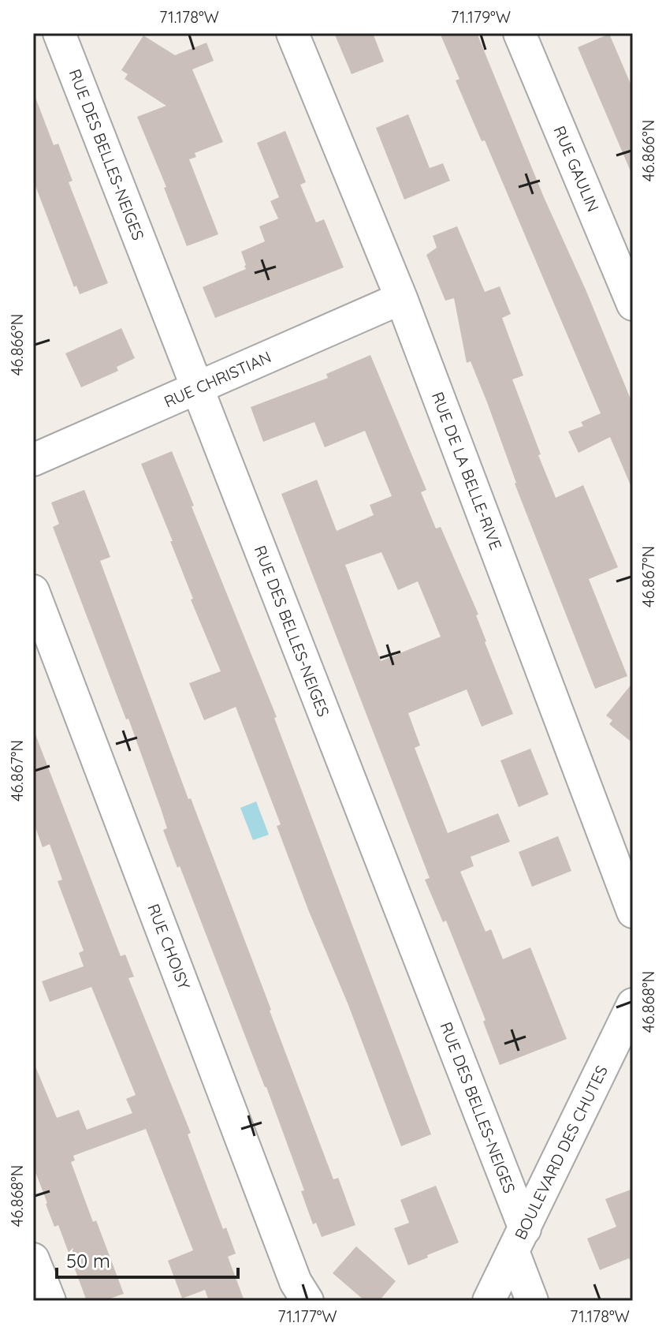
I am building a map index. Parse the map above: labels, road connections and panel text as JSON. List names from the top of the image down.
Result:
{
  "streets": {
    "street": [
      "RUE DES BELLES-NEIGES",
      "RUE GAULIN",
      "RUE CHRISTIAN",
      "RUE DE LA BELLE-RIVE",
      "RUE CHOISY",
      "BOULEVARD DES CHUTES"
    ]
  },
  "crossings": [
    ["RUE DES BELLES-NEIGES", "RUE CHRISTIAN"],
    ["RUE DES BELLES-NEIGES", "BOULEVARD DES CHUTES"],
    ["RUE CHRISTIAN", "RUE DE LA BELLE-RIVE"]
  ],
  "scale_bar": "50 m",
  "coordinates": [
    "71.178°W",
    "71.179°W",
    "46.866°N",
    "46.867°N",
    "46.868°N",
    "71.177°W"
  ]
}
